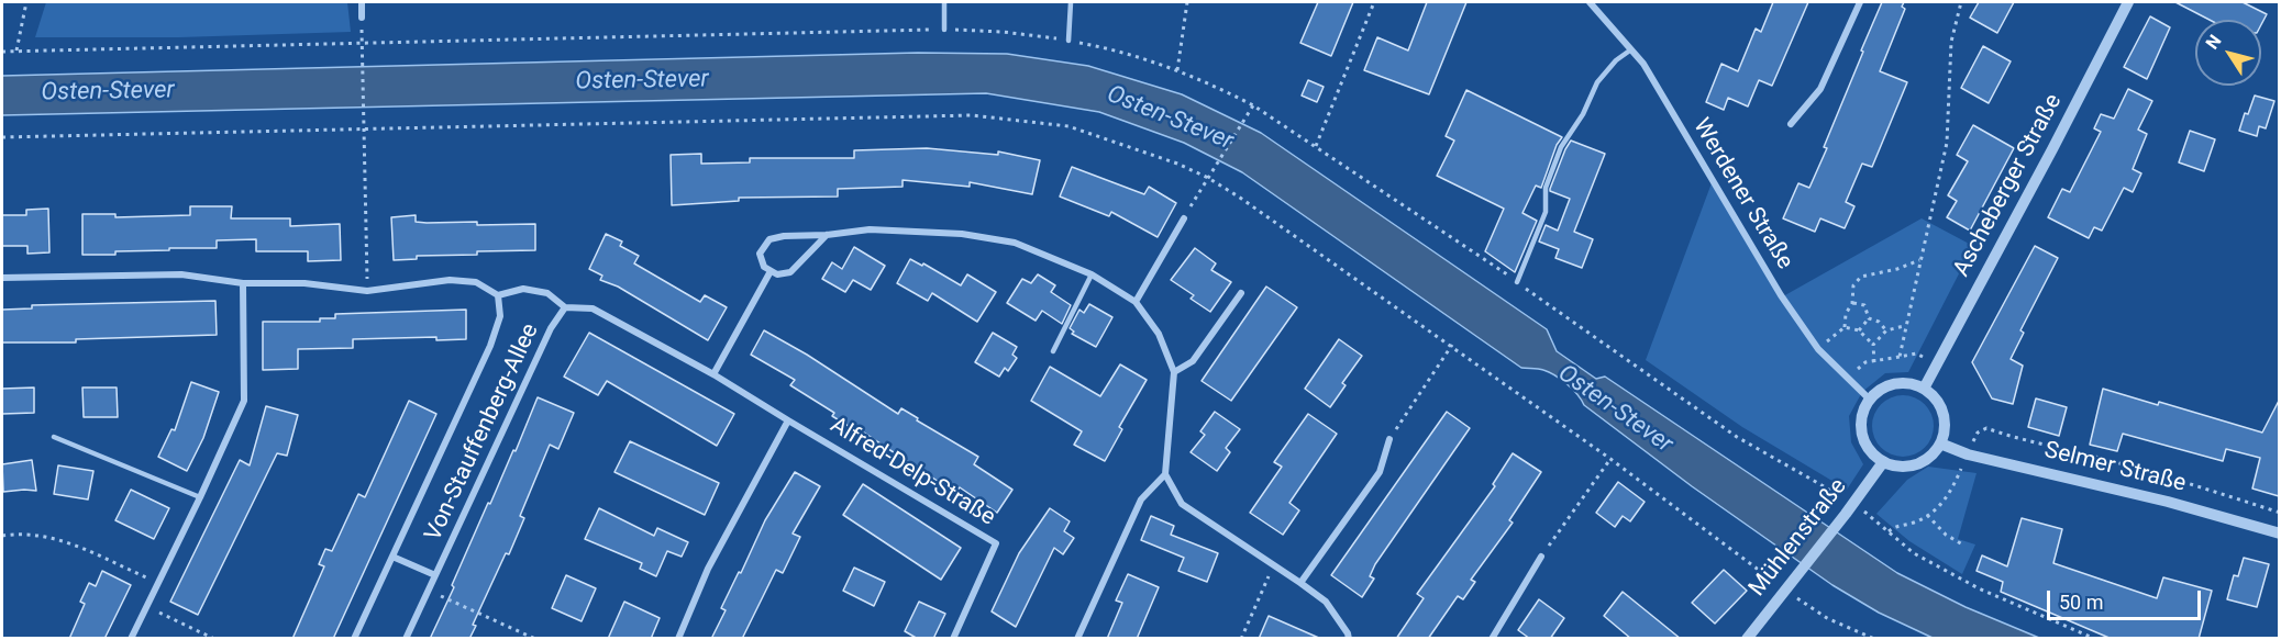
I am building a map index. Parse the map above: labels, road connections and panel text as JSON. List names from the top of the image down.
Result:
{
  "streets": {
    "street": [
      "Ascheberger Straße",
      "Werdener Straße",
      "Von-Stauffenberg-Allee",
      "Selmer Straße",
      "Alfred-Delp-Straße",
      "Mühlenstraße"
    ]
  },
  "crossings": [
    ["Ascheberger Straße", "Werdener Straße"],
    ["Ascheberger Straße", "Selmer Straße"],
    ["Ascheberger Straße", "Mühlenstraße"],
    ["Werdener Straße", "Selmer Straße"],
    ["Werdener Straße", "Mühlenstraße"],
    ["Selmer Straße", "Mühlenstraße"]
  ],
  "water": ["Osten-Stever"],
  "scale_bar": "50 m",
  "north": "top left"
}
